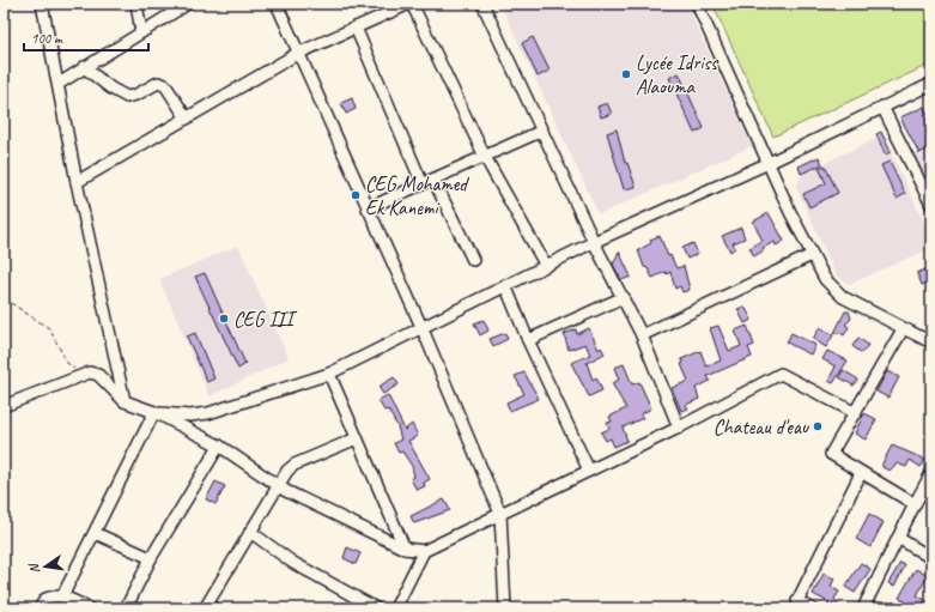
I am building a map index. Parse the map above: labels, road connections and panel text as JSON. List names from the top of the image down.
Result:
{
  "places": [
    "Lycée Idriss Alaouma",
    "CEG Mohamed Ek Kanemi",
    "CEG III",
    "Chateau d'eau"
  ],
  "scale_bar": "100 m",
  "north": "left"
}
